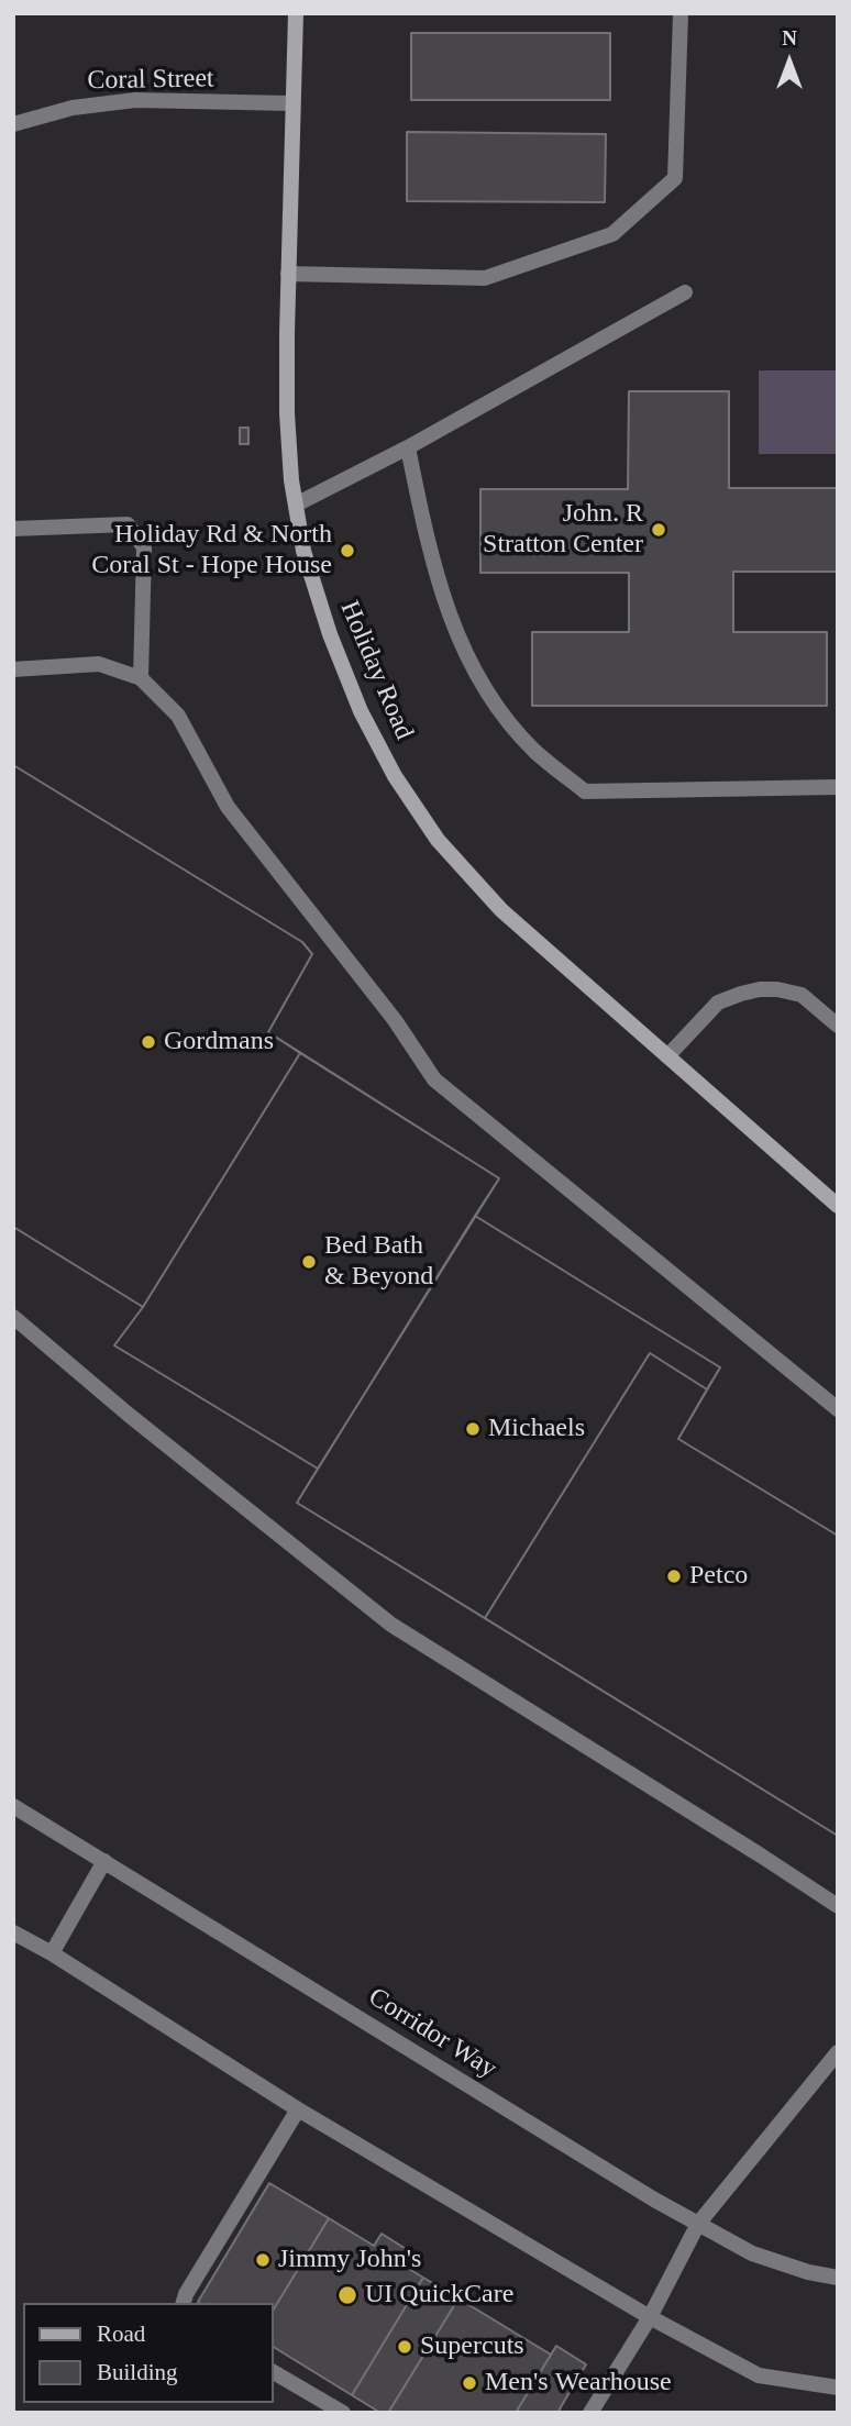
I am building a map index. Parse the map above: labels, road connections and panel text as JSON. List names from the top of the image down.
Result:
{
  "streets": {
    "street": ["Coral Street", "Holiday Road", "Corridor Way"]
  },
  "crossings": [
    ["Coral Street", "Holiday Road"]
  ],
  "places": [
    "John. R Stratton Center",
    "Holiday Rd & North Coral St - Hope House",
    "Gordmans",
    "Bed Bath & Beyond",
    "Michaels",
    "Petco",
    "Jimmy John's",
    "UI QuickCare",
    "Supercuts",
    "Men's Wearhouse"
  ],
  "legend": ["Road", "Building"],
  "north": "top"
}
